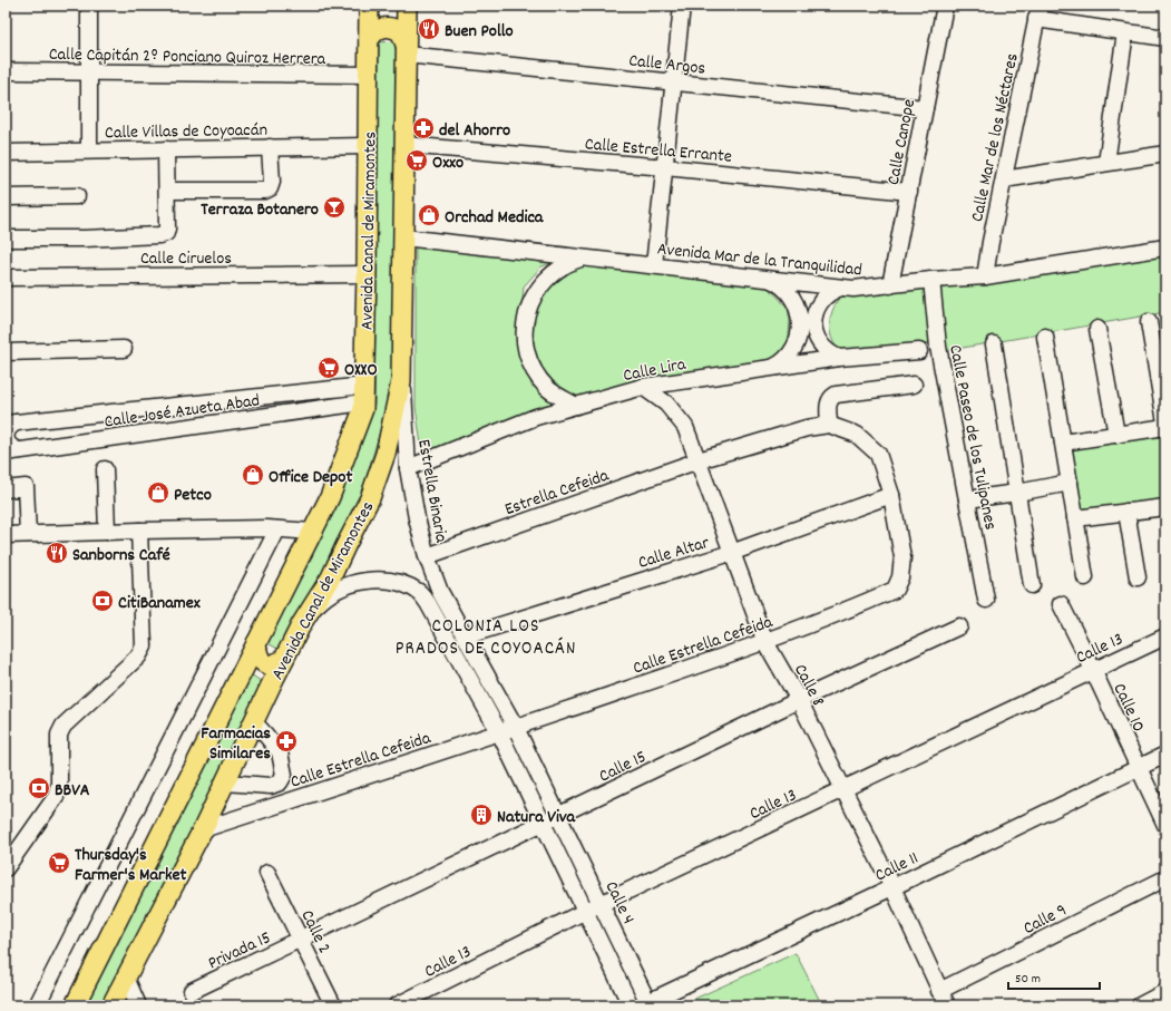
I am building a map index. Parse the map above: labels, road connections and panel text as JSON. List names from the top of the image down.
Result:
{
  "streets": {
    "main road": ["Avenida Canal de Miramontes"],
    "street": [
      "Calle Capitán 2º Ponciano Quiroz Herrera",
      "Calle Argos",
      "Calle Villas de Coyoacán",
      "Calle Mar de los Néctares",
      "Calle Canope",
      "Calle Estrella Errante",
      "Calle Ciruelos",
      "Avenida Mar de la Tranquilidad",
      "Calle Lira",
      "Calle José Azueta Abad",
      "Calle Paseo de los Tulipanes",
      "Estrella Binaria",
      "Estrella Cefeida",
      "Calle Altar",
      "Calle Estrella Cefeida",
      "Calle 13",
      "Calle 8",
      "Calle 10",
      "Calle 15",
      "Calle 11",
      "Calle 4",
      "Calle 9",
      "Calle 2",
      "Privada 15"
    ]
  },
  "crossings": [
    ["Calle Capitán 2º Ponciano Quiroz Herrera", "Avenida Canal de Miramontes"],
    ["Calle Argos", "Calle Canope"],
    ["Calle Argos", "Avenida Canal de Miramontes"],
    ["Calle Villas de Coyoacán", "Avenida Canal de Miramontes"],
    ["Calle Mar de los Néctares", "Avenida Mar de la Tranquilidad"],
    ["Calle Canope", "Calle Estrella Errante"],
    ["Calle Canope", "Avenida Mar de la Tranquilidad"],
    ["Calle Estrella Errante", "Avenida Canal de Miramontes"],
    ["Avenida Canal de Miramontes", "Calle Ciruelos"],
    ["Avenida Canal de Miramontes", "Avenida Mar de la Tranquilidad"],
    ["Avenida Canal de Miramontes", "Calle José Azueta Abad"],
    ["Avenida Canal de Miramontes", "Estrella Binaria"],
    ["Avenida Canal de Miramontes", "Calle Estrella Cefeida"],
    ["Avenida Mar de la Tranquilidad", "Calle Paseo de los Tulipanes"],
    ["Calle Lira", "Estrella Binaria"],
    ["Calle Lira", "Calle 8"],
    ["Estrella Binaria", "Estrella Cefeida"],
    ["Estrella Binaria", "Calle Altar"],
    ["Estrella Binaria", "Calle Estrella Cefeida"],
    ["Estrella Binaria", "Calle 15"],
    ["Estrella Binaria", "Calle 4"],
    ["Estrella Cefeida", "Calle Estrella Cefeida"],
    ["Estrella Cefeida", "Calle 8"],
    ["Calle Altar", "Calle Estrella Cefeida"],
    ["Calle Altar", "Calle 8"],
    ["Calle Estrella Cefeida", "Calle 8"],
    ["Calle 13", "Calle 8"],
    ["Calle 13", "Calle 10"],
    ["Calle 13", "Calle 4"],
    ["Calle 8", "Calle 15"],
    ["Calle 8", "Calle 11"],
    ["Calle 8", "Calle 9"],
    ["Calle 10", "Calle 11"],
    ["Calle 15", "Calle 4"],
    ["Calle 15", "Calle 2"],
    ["Calle 15", "Privada 15"],
    ["Calle 11", "Calle 4"],
    ["Calle 2", "Privada 15"]
  ],
  "districts": ["COLONIA LOS PRADOS DE COYOACÁN"],
  "places": {
    "restaurant": ["Buen Pollo", "Sanborns Café"],
    "pharmacy": ["del Ahorro", "Farmacias Similares"],
    "supermarket": ["Oxxo", "OXXO", "Thursday's Farmer's Market"],
    "bar": ["Terraza Botanero"],
    "shop": ["Orchad Medica", "Office Depot", "Petco"],
    "bank": ["CitiBanamex", "BBVA"],
    "building": ["Natura Viva"]
  },
  "scale_bar": "50 m"
}
